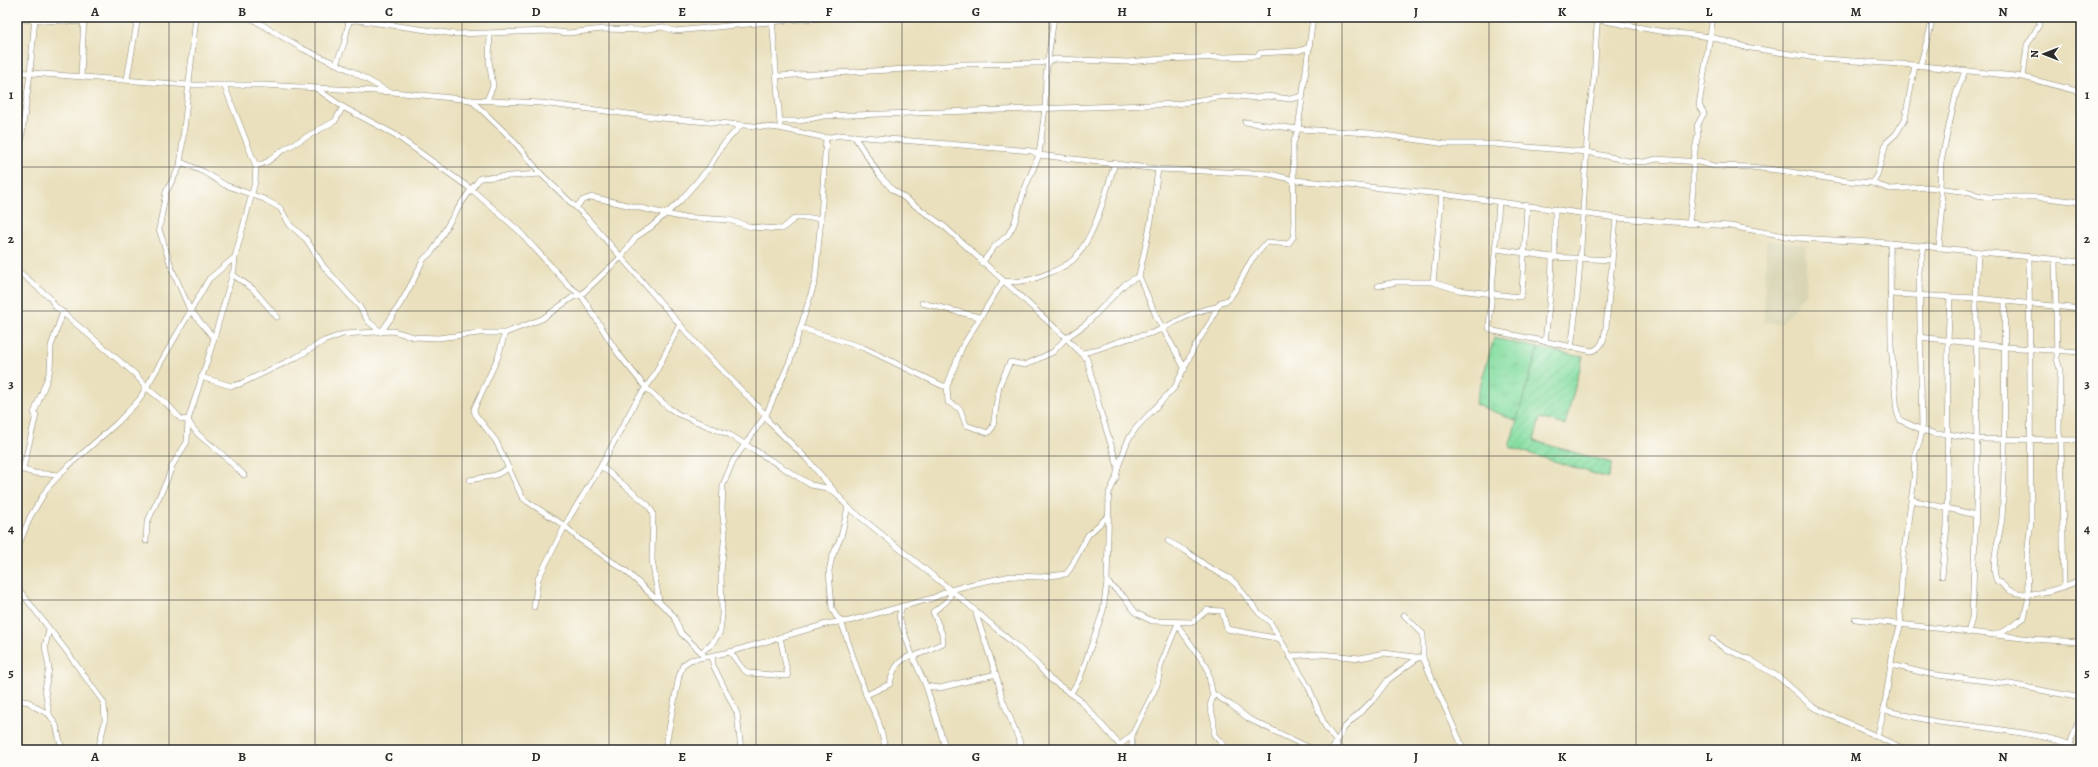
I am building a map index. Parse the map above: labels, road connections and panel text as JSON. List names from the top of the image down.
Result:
{
  "north": "left",
  "grid": {
    "columns": [
      "A",
      "B",
      "C",
      "D",
      "E",
      "F",
      "G",
      "H",
      "I",
      "J",
      "K",
      "L",
      "M",
      "N"
    ],
    "rows": [
      "1",
      "2",
      "3",
      "4",
      "5"
    ]
  }
}
